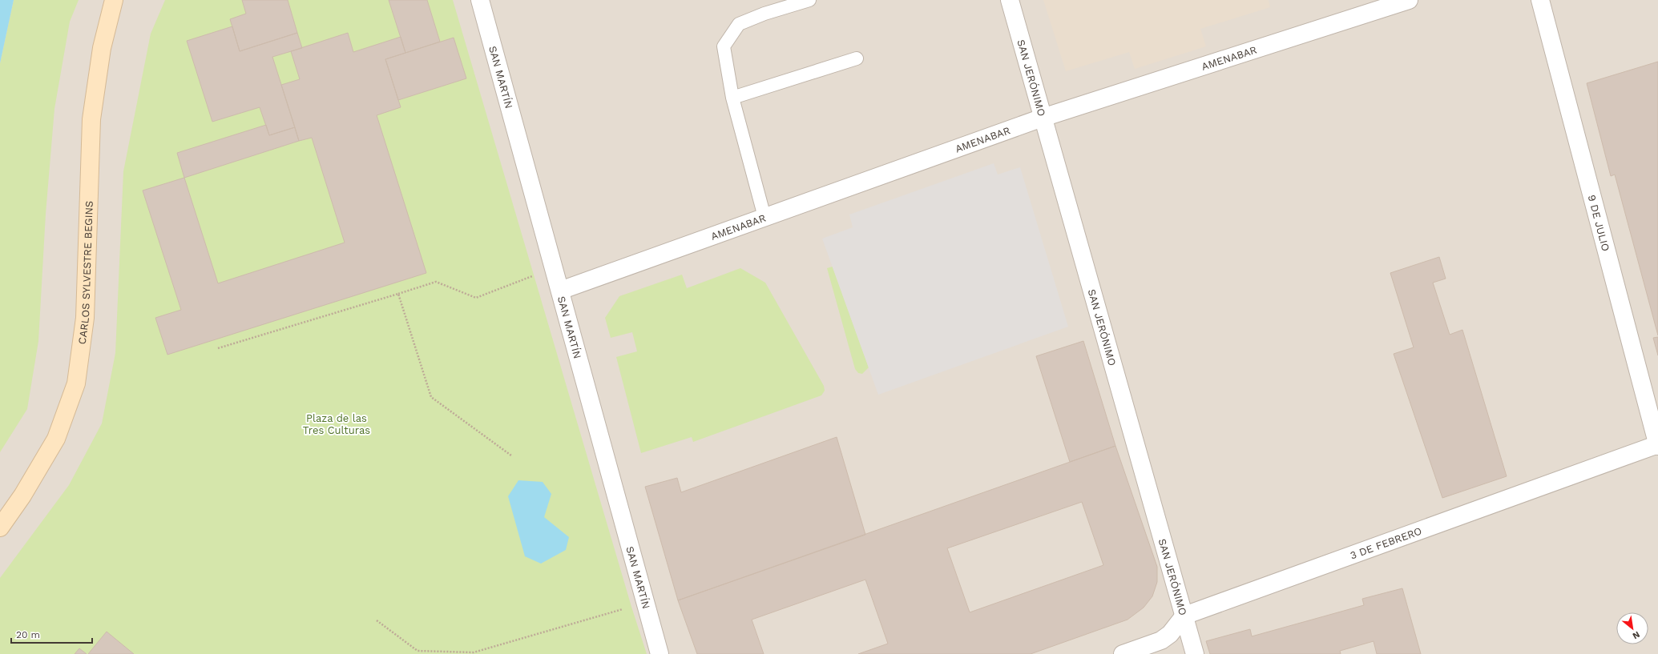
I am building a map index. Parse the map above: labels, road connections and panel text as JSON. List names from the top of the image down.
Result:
{
  "streets": {
    "main road": ["CARLOS SYLVESTRE BEGINS"],
    "street": [
      "AMENABAR",
      "SAN MARTÍN",
      "SAN JERÓNIMO",
      "9 DE JULIO",
      "3 DE FEBRERO"
    ]
  },
  "crossings": [
    ["AMENABAR", "SAN MARTÍN"],
    ["AMENABAR", "SAN JERÓNIMO"],
    ["SAN JERÓNIMO", "3 DE FEBRERO"],
    ["9 DE JULIO", "3 DE FEBRERO"]
  ],
  "parks": ["Plaza de las Tres Culturas"],
  "scale_bar": "20 m",
  "north": "bottom right"
}
